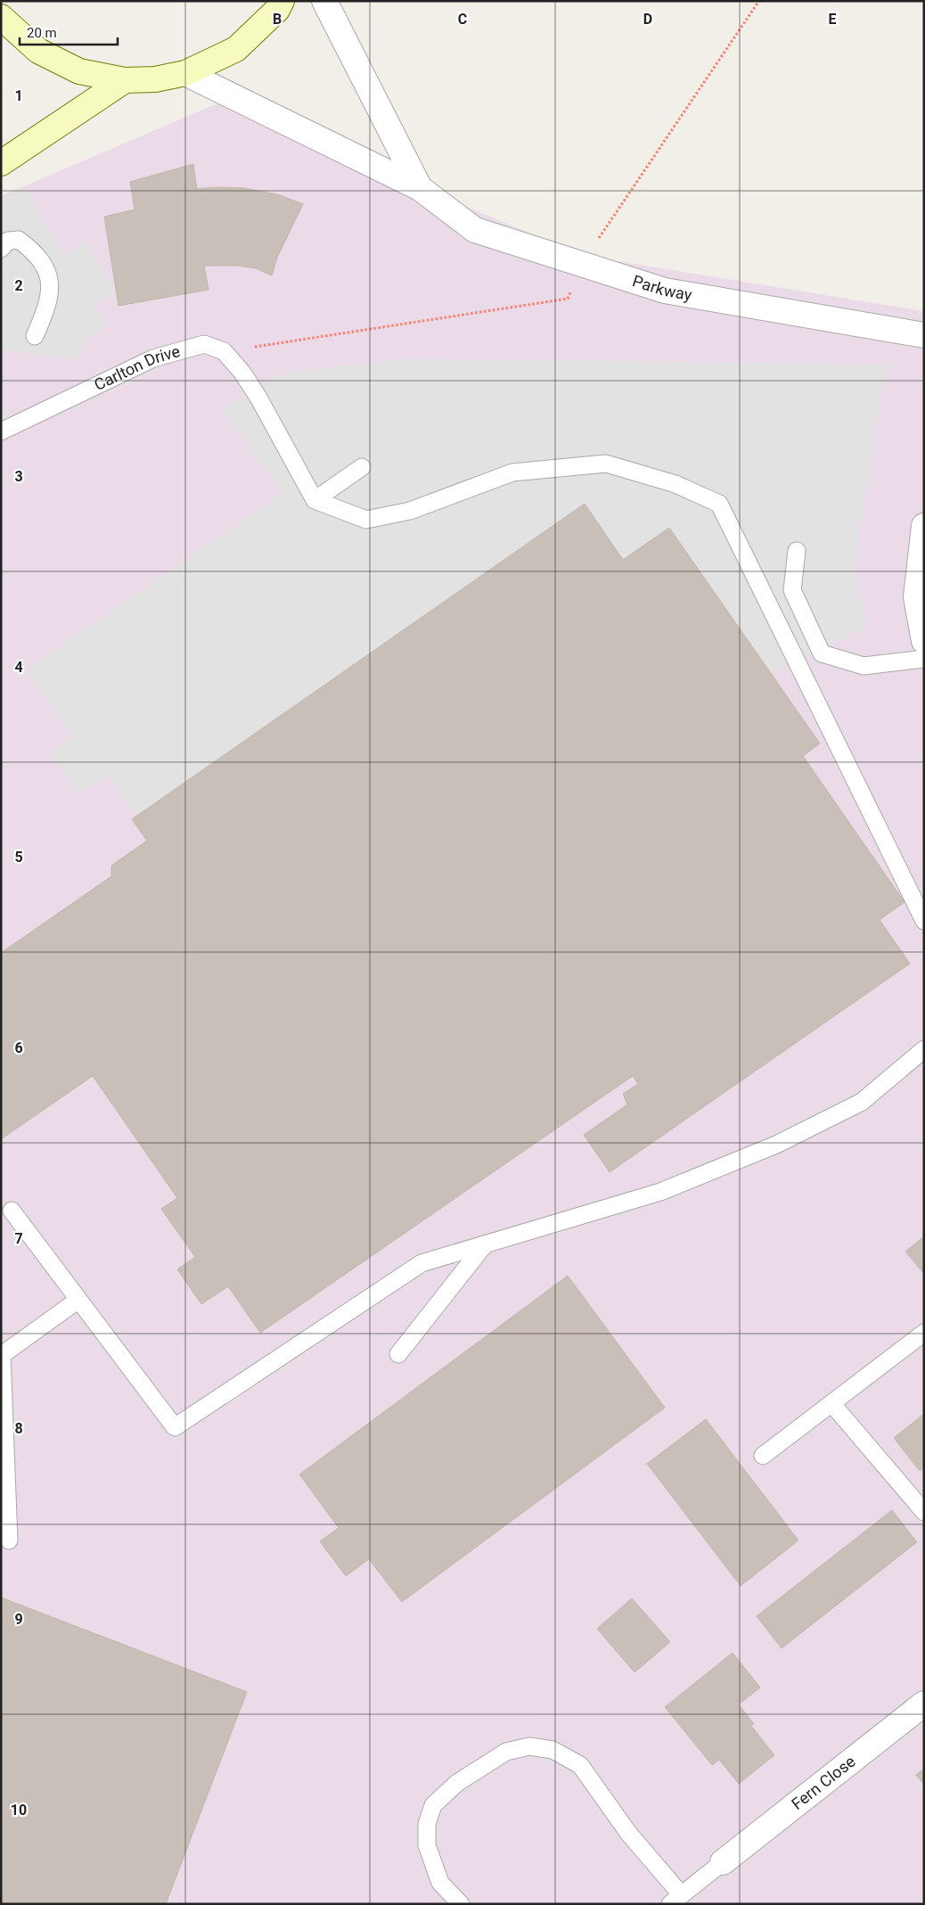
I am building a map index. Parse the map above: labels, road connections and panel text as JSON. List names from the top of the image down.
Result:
{
  "streets": {
    "street": ["Parkway", "Fern Close"],
    "lane": ["Carlton Drive"]
  },
  "scale_bar": "20 m",
  "grid": {
    "columns": [
      "B",
      "C",
      "D",
      "E"
    ],
    "rows": [
      "1",
      "2",
      "3",
      "4",
      "5",
      "6",
      "7",
      "8",
      "9",
      "10"
    ]
  }
}
